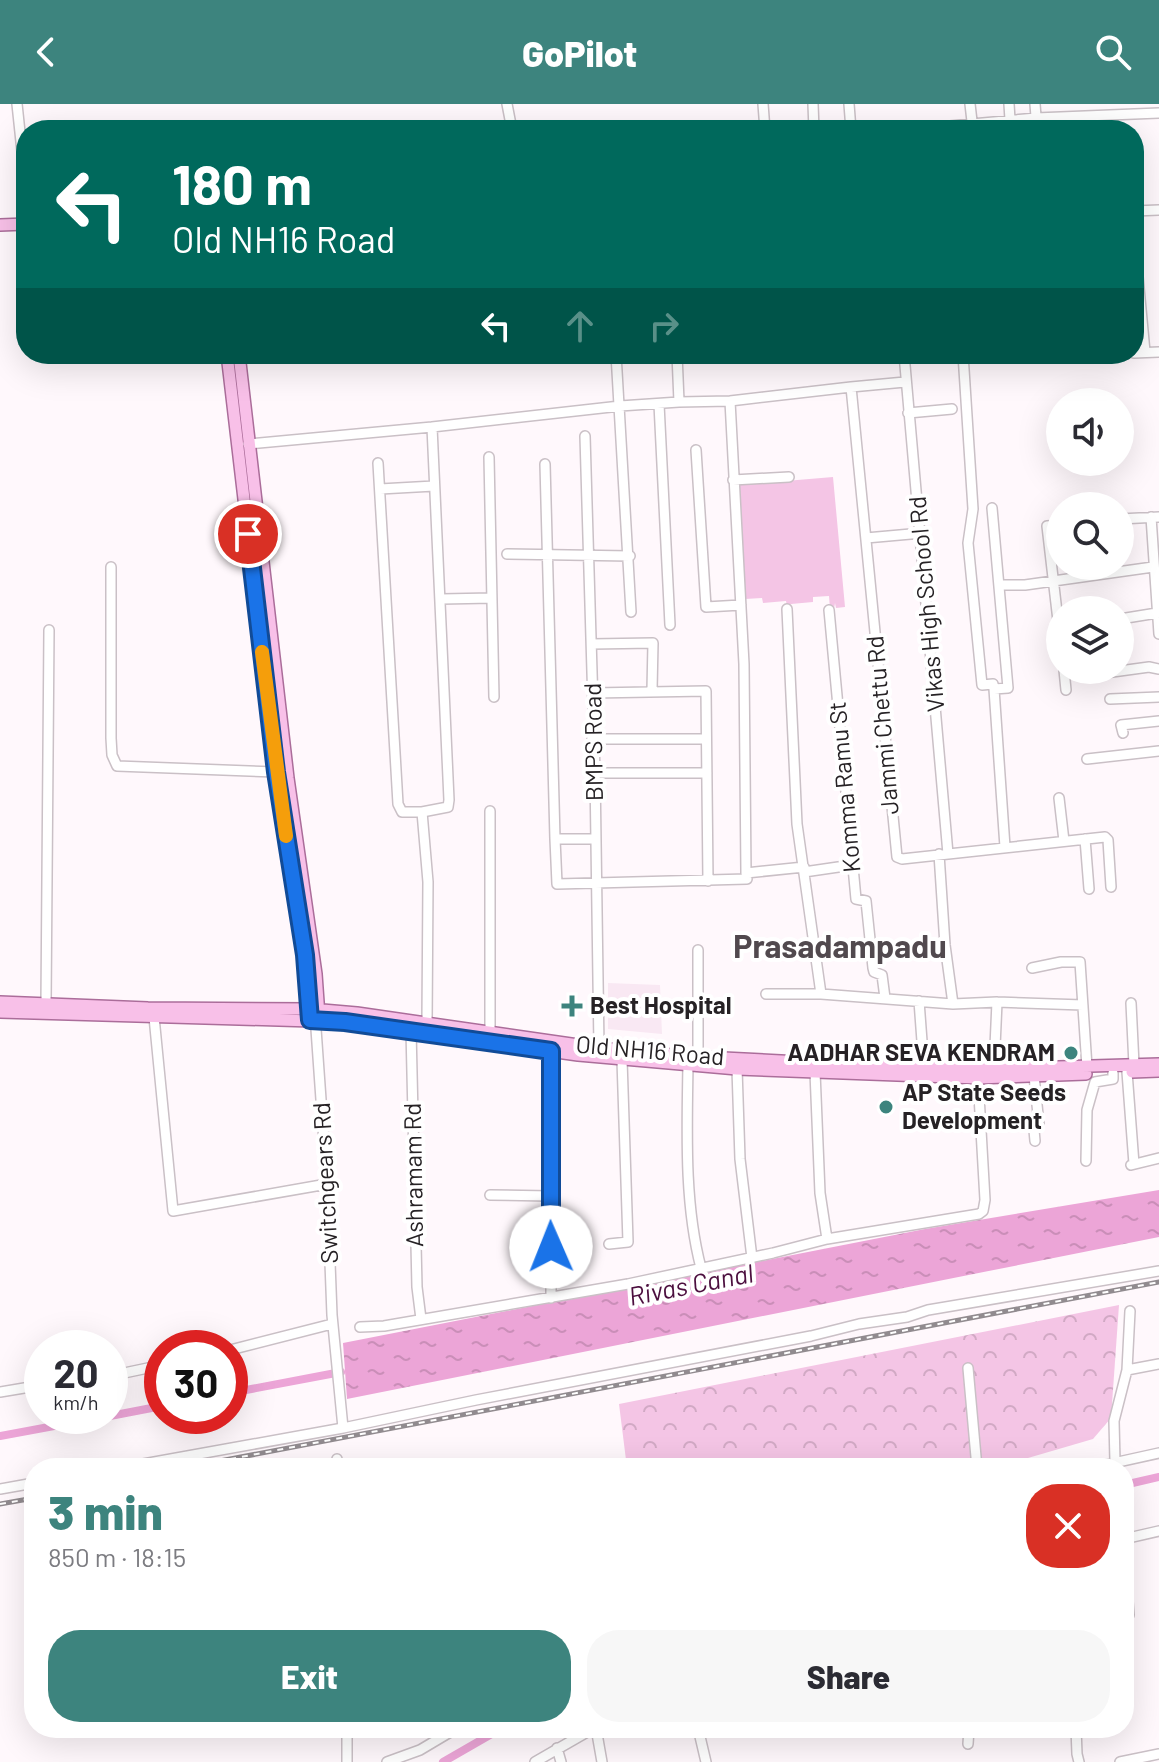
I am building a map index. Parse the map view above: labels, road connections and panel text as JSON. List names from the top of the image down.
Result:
{
  "streets": {
    "main road": ["Old NH16 Road"],
    "street": [
      "Vikas High School Rd",
      "Jammi Chettu Rd",
      "BMPS Road",
      "Komma Ramu St",
      "Ashramam Rd",
      "Switchgears Rd"
    ]
  },
  "crossings": [
    ["Vikas High School Rd", "Jammi Chettu Rd"],
    ["BMPS Road", "Old NH16 Road"],
    ["Old NH16 Road", "Ashramam Rd"],
    ["Old NH16 Road", "Switchgears Rd"]
  ],
  "districts": ["Prasadampadu"],
  "water": ["Rivas Canal"],
  "places": {
    "health": ["Best Hospital"],
    "other": ["AADHAR SEVA KENDRAM", "AP State Seeds Development"]
  },
  "page": {
    "header": "GoPilot",
    "turn": ["180 m", "Old NH16 Road"],
    "speed": "20 km/h",
    "limit": "30",
    "heading": ["3 min", "850 m · 18:15"],
    "buttons": ["Exit", "Share"]
  }
}
